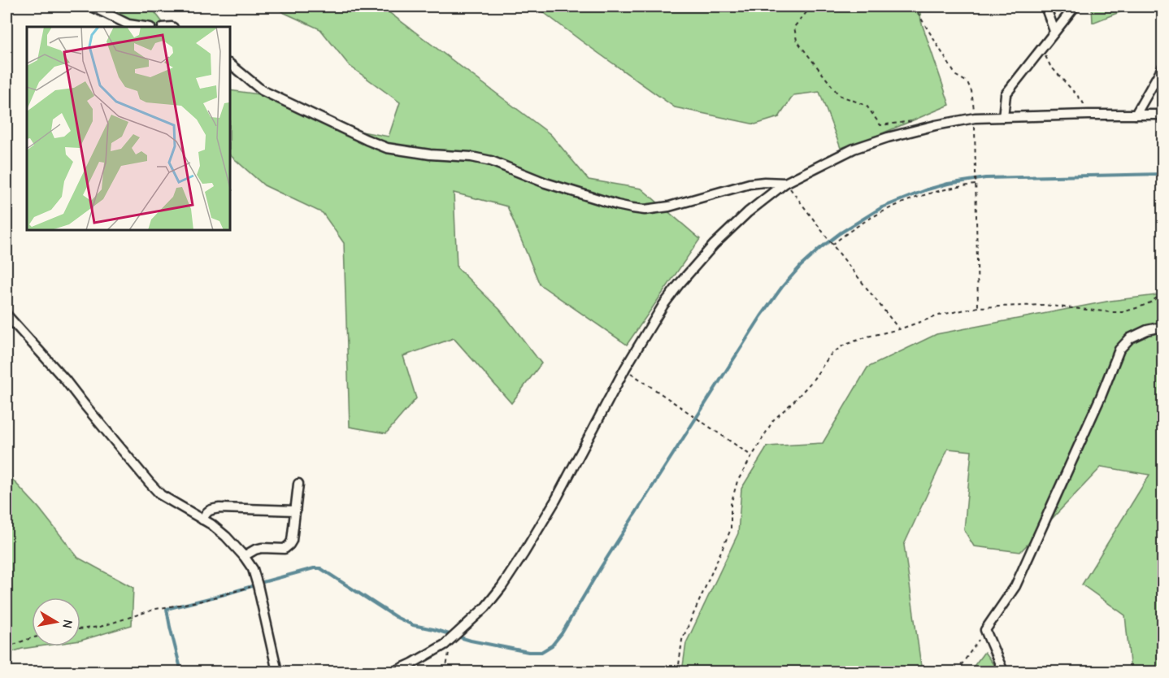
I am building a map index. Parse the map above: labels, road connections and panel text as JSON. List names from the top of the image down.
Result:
{
  "north": "right"
}
